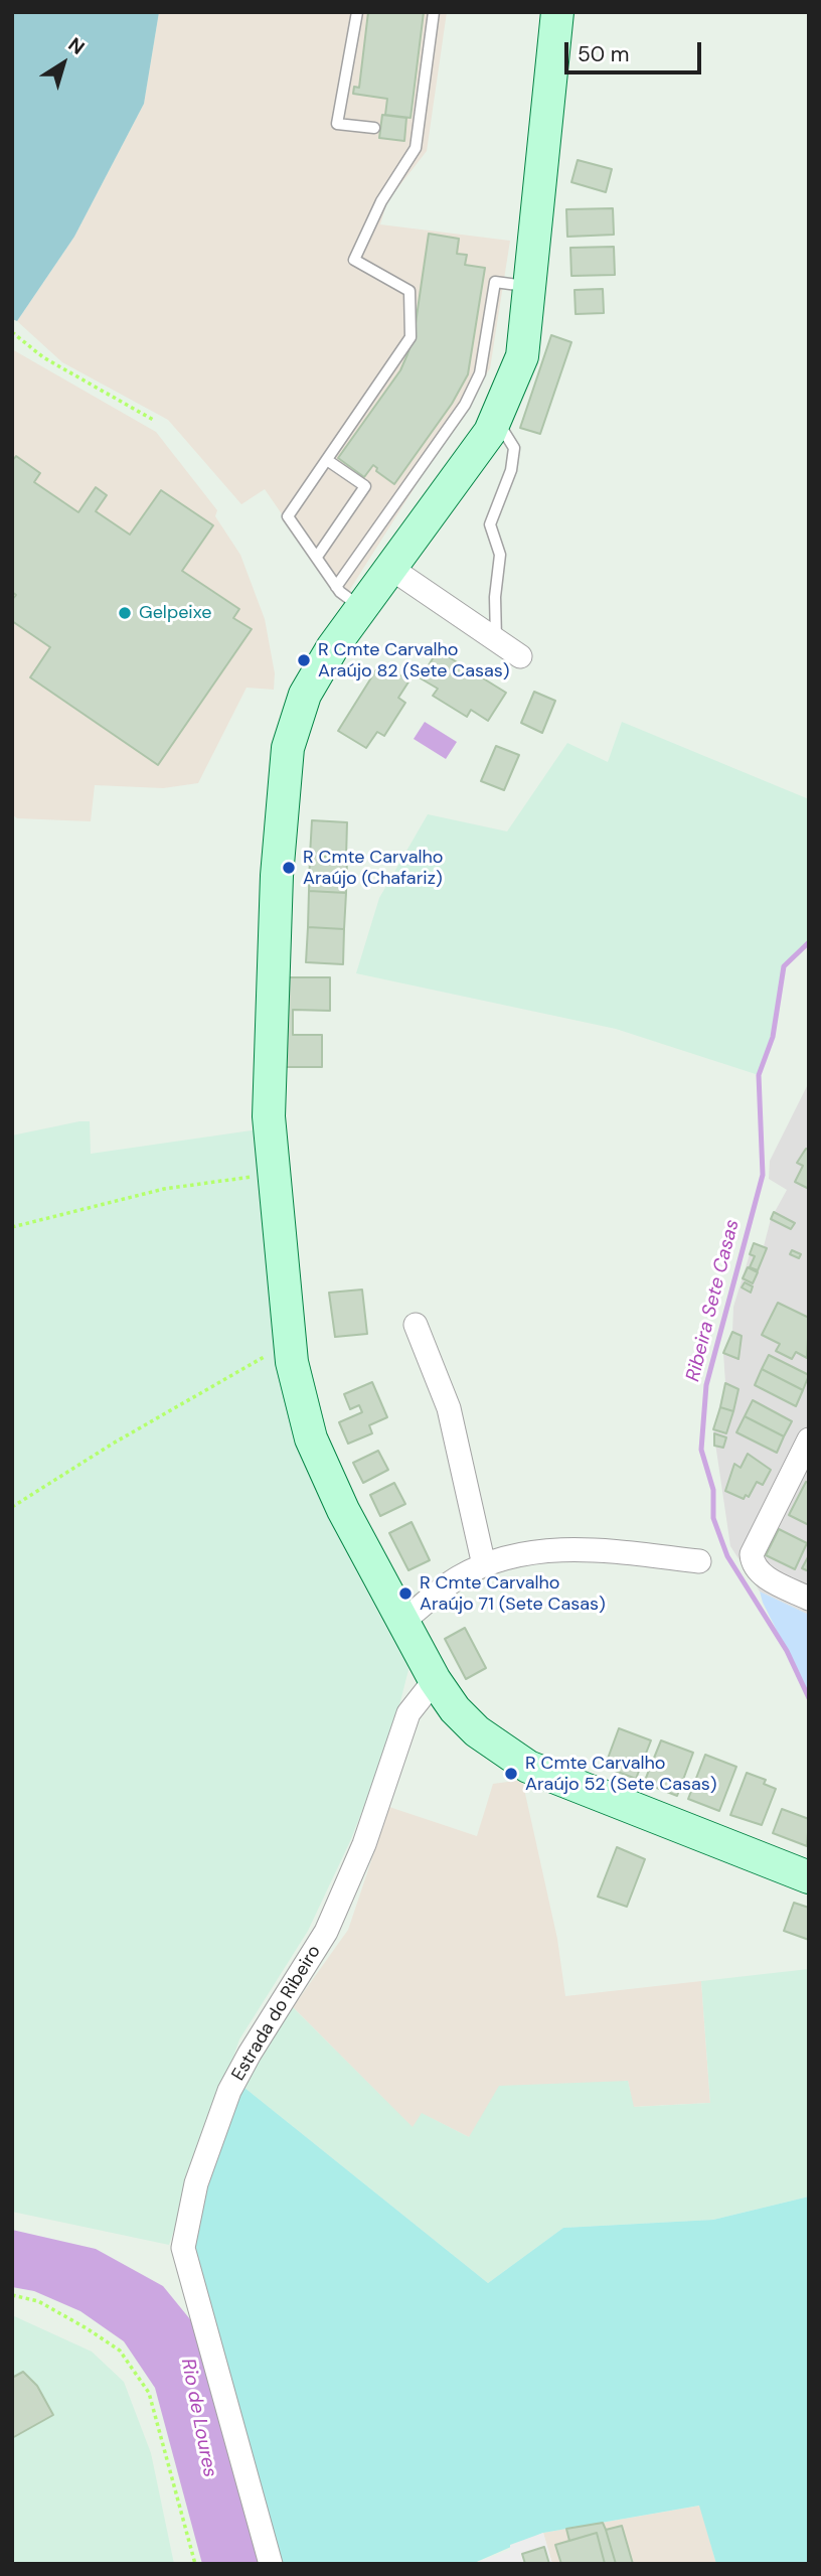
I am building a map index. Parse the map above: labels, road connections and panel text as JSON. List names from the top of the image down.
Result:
{
  "streets": {
    "street": ["Estrada do Ribeiro"]
  },
  "water": ["Ribeira Sete Casas", "Rio de Loures"],
  "places": [
    "Gelpeixe",
    "R Cmte Carvalho Araújo 82 (Sete Casas)",
    "R Cmte Carvalho Araújo (Chafariz)",
    "R Cmte Carvalho Araújo 71 (Sete Casas)",
    "R Cmte Carvalho Araújo 52 (Sete Casas)"
  ],
  "scale_bar": "50 m",
  "north": "top right"
}
